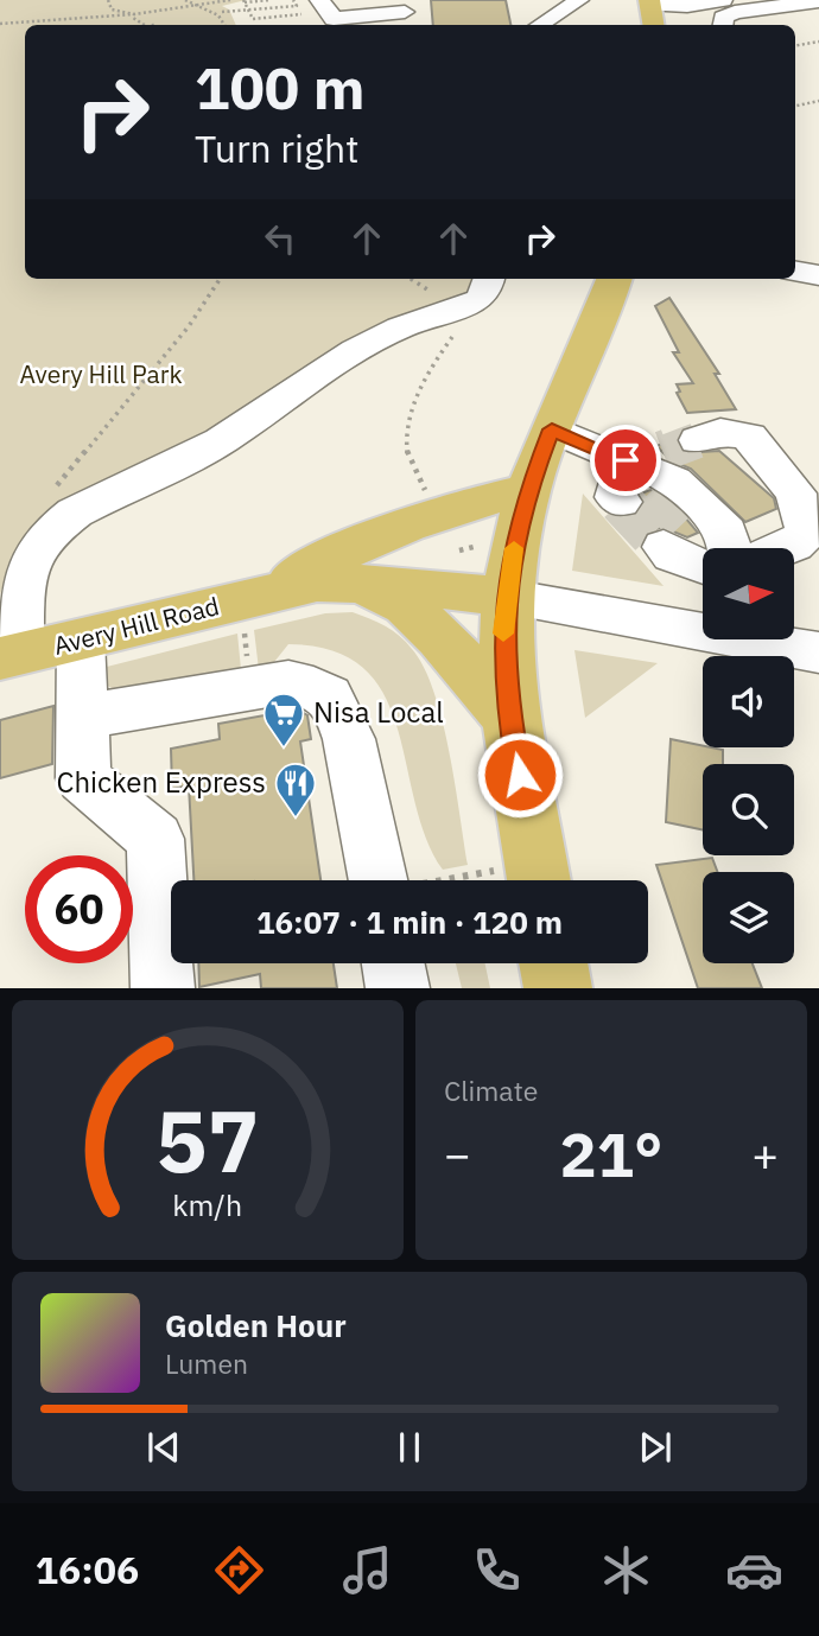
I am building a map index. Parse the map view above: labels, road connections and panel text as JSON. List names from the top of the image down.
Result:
{
  "streets": {
    "main road": ["Avery Hill Road"]
  },
  "parks": ["Avery Hill Park"],
  "places": {
    "supermarket": ["Nisa Local"],
    "restaurant": ["Chicken Express"]
  },
  "north": "right",
  "page": {
    "turn": ["100 m", "Turn right"],
    "limit": "60",
    "trip": "16:07 · 1 min · 120 m",
    "tile": "Climate",
    "heat": ["−", "21°", "+"],
    "song": ["Golden Hour", "Lumen"],
    "tabs": "16:06",
    "gauge": ["57", "km/h"]
  }
}
